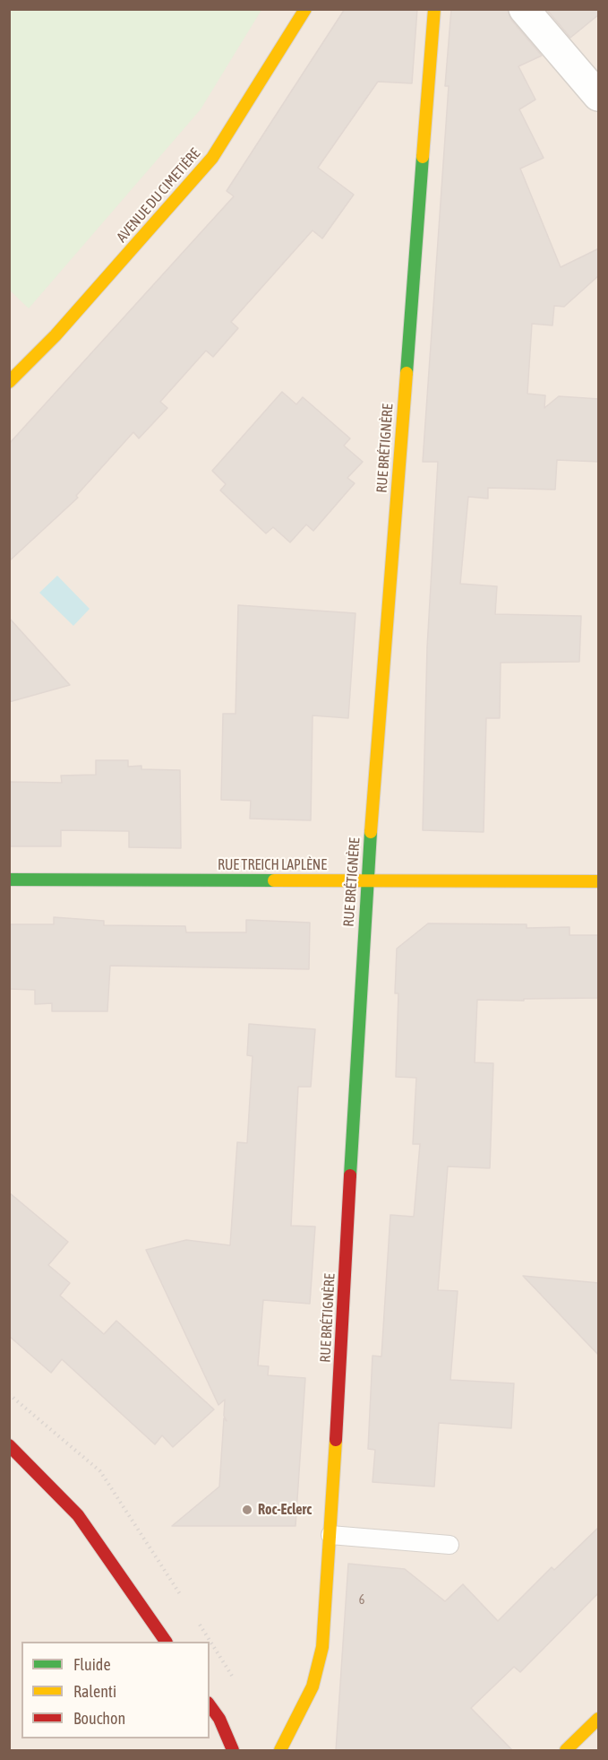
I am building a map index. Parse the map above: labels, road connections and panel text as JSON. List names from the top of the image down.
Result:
{
  "streets": {
    "street": ["AVENUE DU CIMETIÈRE", "RUE BRÉTIGNÈRE", "RUE TREICH LAPLÈNE"]
  },
  "crossings": [
    ["RUE BRÉTIGNÈRE", "RUE TREICH LAPLÈNE"]
  ],
  "places": ["Roc-Eclerc"],
  "house_numbers": ["6"],
  "legend": ["Fluide", "Ralenti", "Bouchon"]
}
